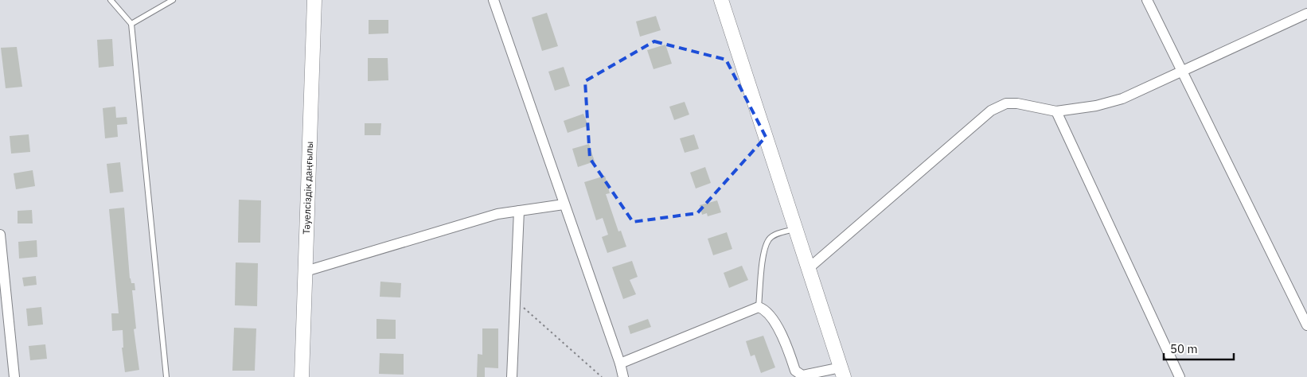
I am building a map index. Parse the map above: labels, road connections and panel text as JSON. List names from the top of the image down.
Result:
{
  "streets": {
    "main road": ["Тәуелсіздік даңғылы"]
  },
  "scale_bar": "50 m"
}
